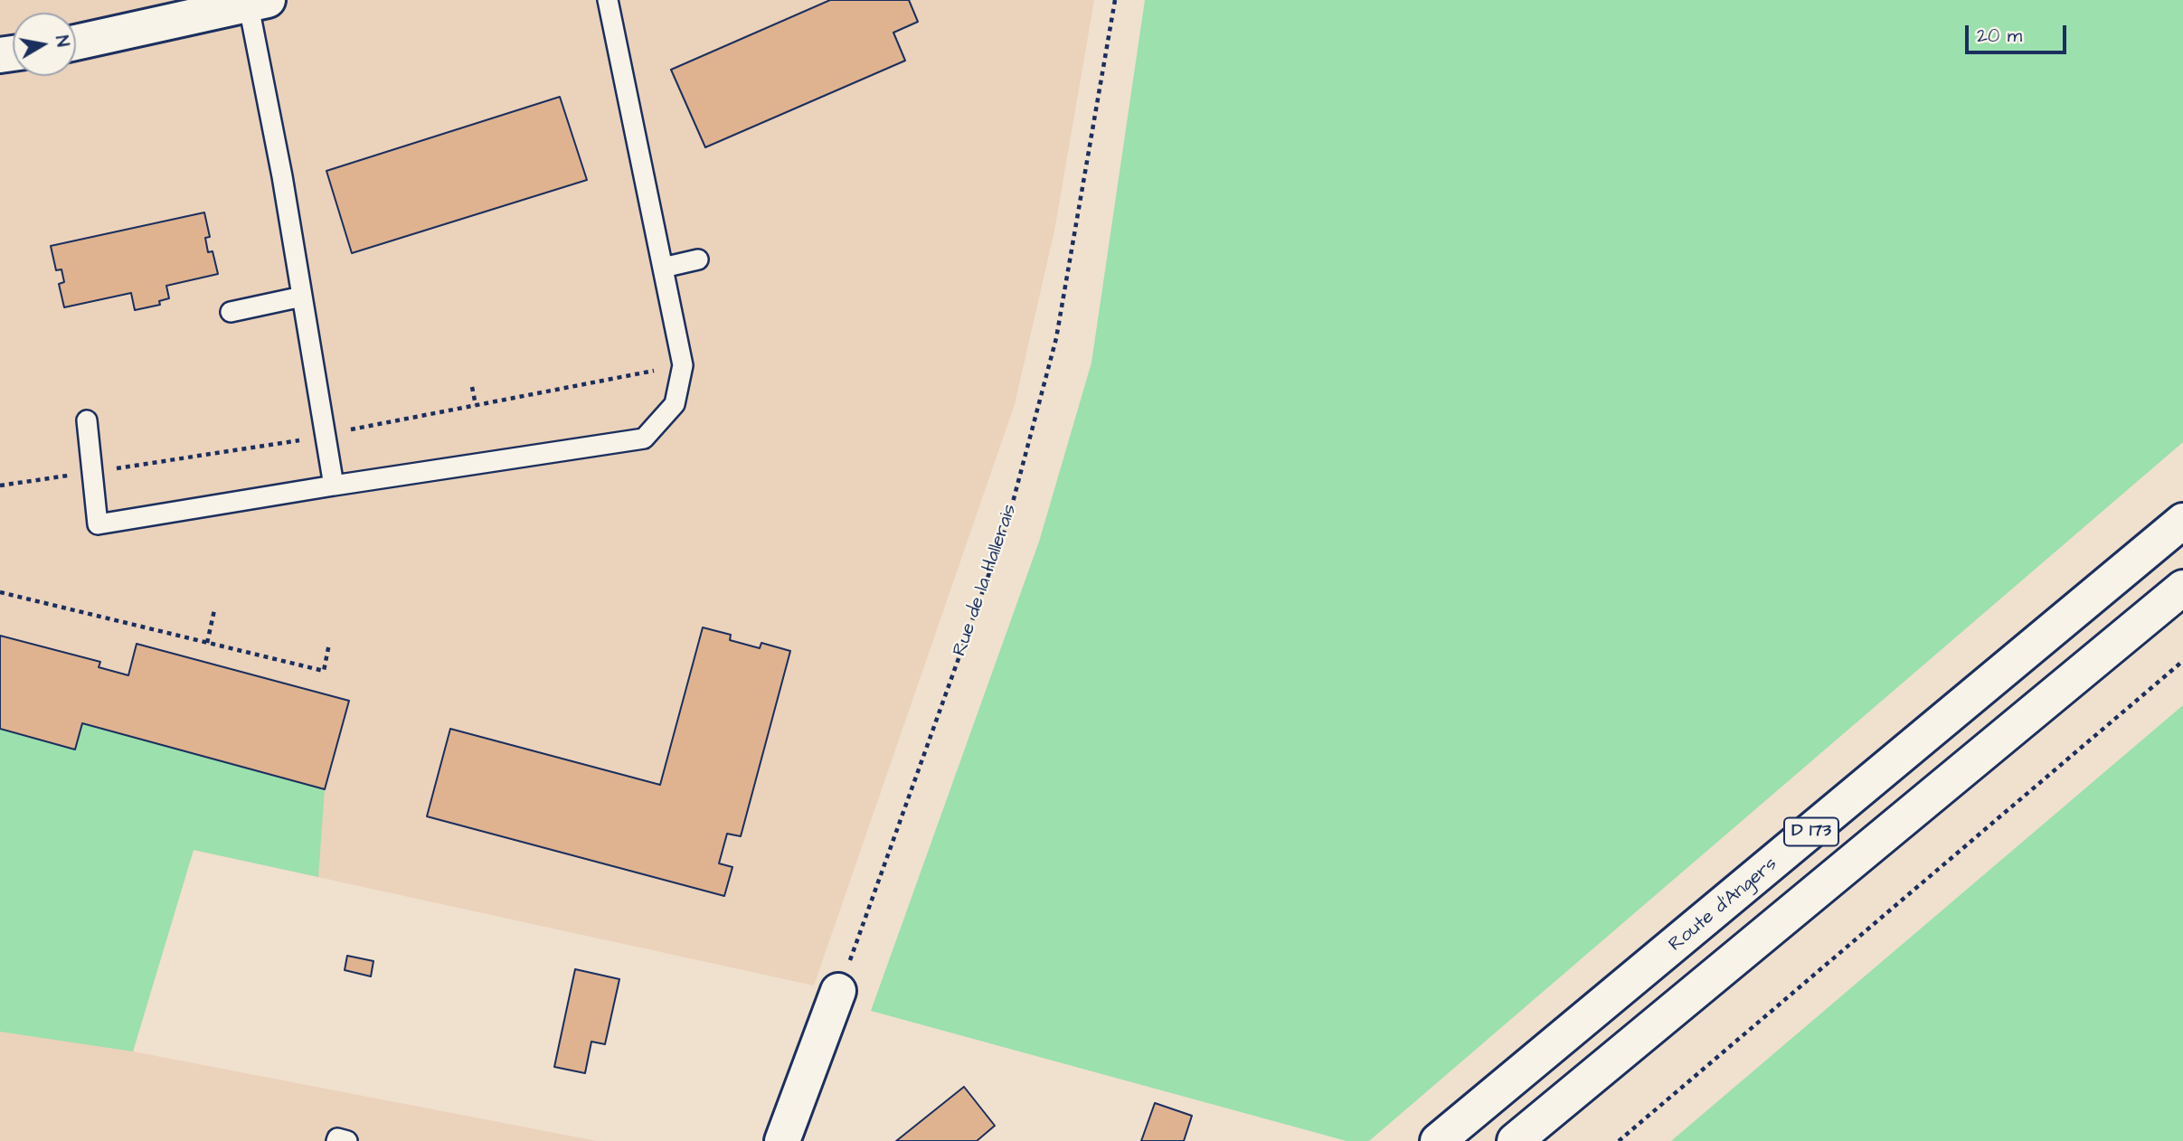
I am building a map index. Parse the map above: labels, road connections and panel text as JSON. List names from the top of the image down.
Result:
{
  "streets": {
    "main road": ["D 173", "Route d'Angers"],
    "path": ["Rue de la Hallerais"]
  },
  "scale_bar": "20 m",
  "north": "right"
}
